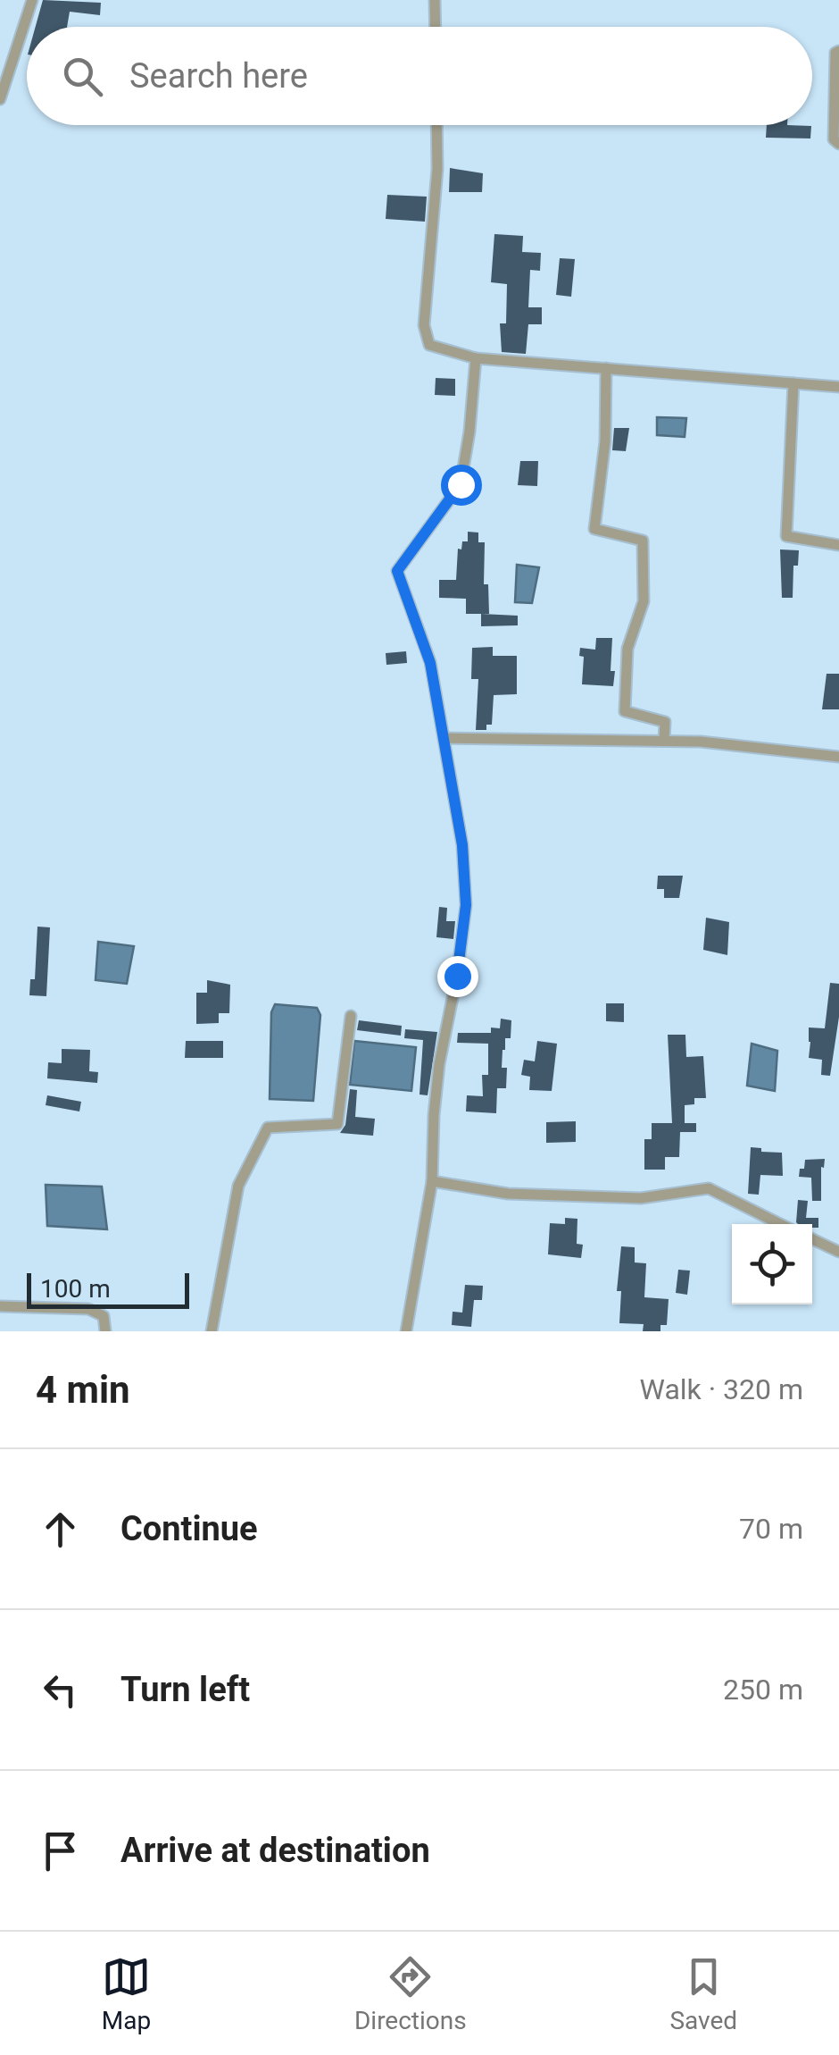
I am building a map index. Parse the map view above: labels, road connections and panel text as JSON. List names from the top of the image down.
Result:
{
  "scale_bar": "100 m",
  "page": {
    "search": "Search here",
    "scale": "100 m",
    "heading": ["4 min", "Walk · 320 m"],
    "list": [
      ["Continue", "70 m"],
      ["Turn left", "250 m"],
      "Arrive at destination"
    ],
    "nav": ["Map", "Directions", "Saved"]
  }
}
